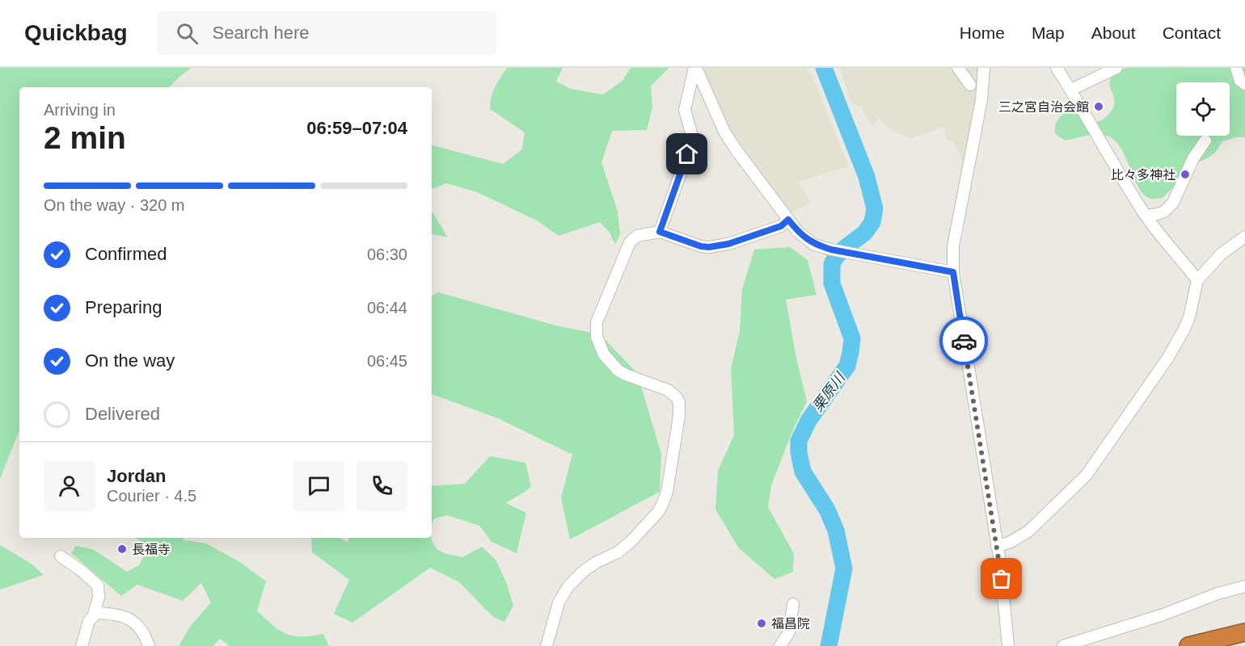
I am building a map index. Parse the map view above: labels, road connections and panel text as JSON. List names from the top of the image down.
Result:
{
  "water": ["栗原川"],
  "places": [
    "三之宮自治会館",
    "比々多神社",
    "長福寺",
    "福昌院"
  ],
  "page": {
    "header": "Quickbag",
    "search": "Search here",
    "nav": [
      "Home",
      "Map",
      "About",
      "Contact"
    ],
    "heading": ["2 min", "Arriving in", "06:59–07:04"],
    "panel": ["Jordan", "Courier · 4.5"],
    "bar": "On the way · 320 m",
    "list": [
      ["Confirmed", "06:30"],
      ["Preparing", "06:44"],
      ["On the way", "06:45"],
      "Delivered"
    ]
  }
}
